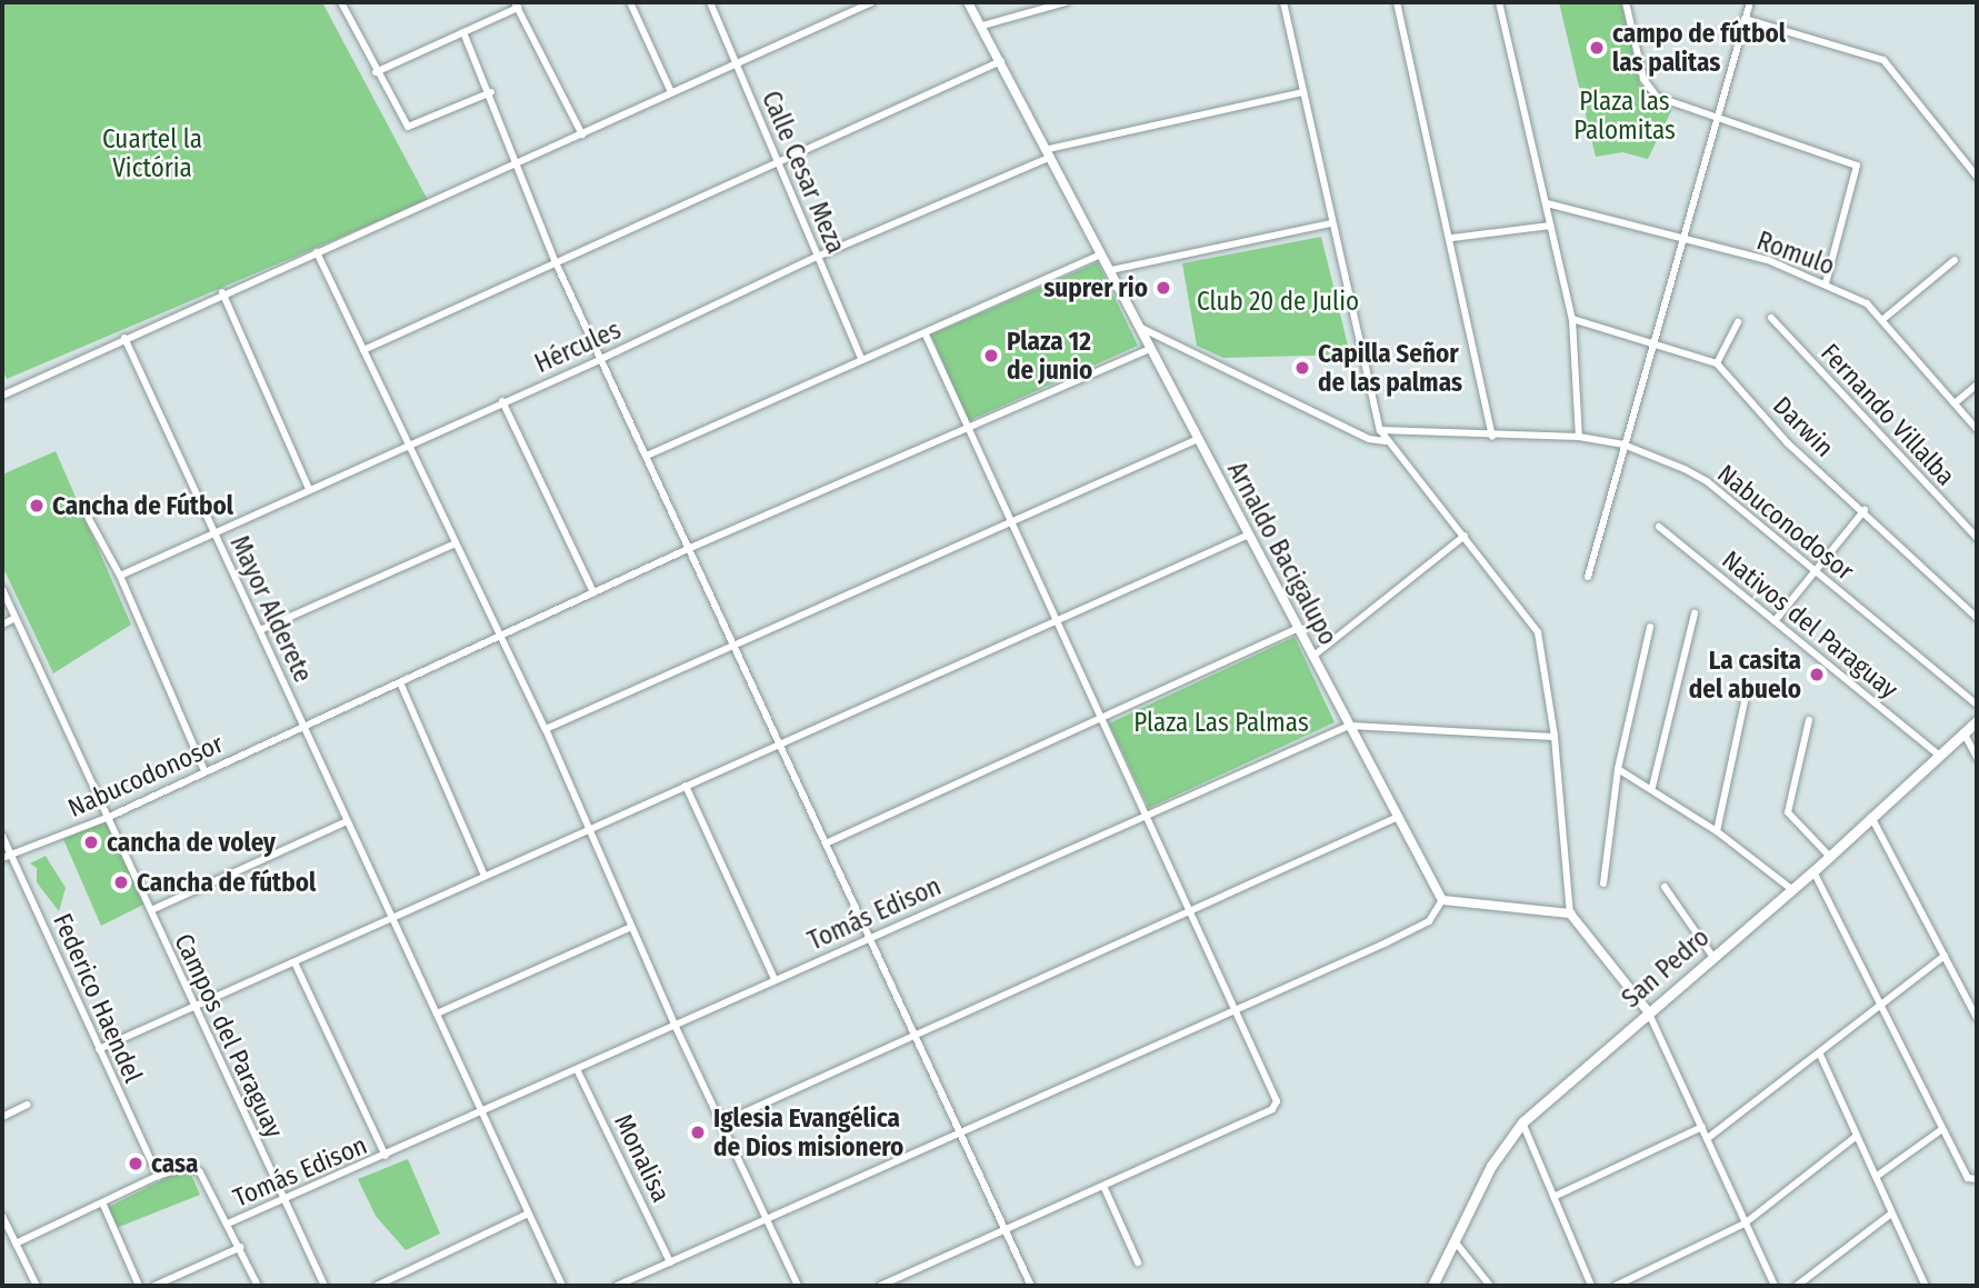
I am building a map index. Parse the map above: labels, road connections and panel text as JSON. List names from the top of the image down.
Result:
{
  "streets": {
    "main road": ["San Pedro"],
    "street": [
      "Calle Cesar Meza",
      "Romulo",
      "Hércules",
      "Fernando Villalba",
      "Darwin",
      "Nabuconodosor",
      "Arnaldo Bacigalupo",
      "Mayor Alderete",
      "Nativos del Paraguay",
      "Nabucodonosor",
      "Tomás Edison",
      "Federico Haendel",
      "Campos del Paraguay",
      "Monalisa"
    ]
  },
  "crossings": [
    ["Calle Cesar Meza", "Hércules"],
    ["Hércules", "Arnaldo Bacigalupo"],
    ["Hércules", "Mayor Alderete"],
    ["Arnaldo Bacigalupo", "Nabucodonosor"],
    ["Arnaldo Bacigalupo", "Tomás Edison"],
    ["Mayor Alderete", "Nabucodonosor"],
    ["Mayor Alderete", "Tomás Edison"],
    ["Nativos del Paraguay", "San Pedro"],
    ["Nabucodonosor", "Federico Haendel"],
    ["Nabucodonosor", "Campos del Paraguay"],
    ["Tomás Edison", "Campos del Paraguay"],
    ["Tomás Edison", "Monalisa"]
  ],
  "parks": [
    "Plaza las Palomitas",
    "Cuartel la Victória",
    "Club 20 de Julio",
    "Plaza Las Palmas"
  ],
  "places": [
    "campo de fútbol las palitas",
    "suprer rio",
    "Plaza 12 de junio",
    "Capilla Señor de las palmas",
    "Cancha de Fútbol",
    "La casita del abuelo",
    "cancha de voley",
    "Cancha de fútbol",
    "Iglesia Evangélica de Dios misionero",
    "casa"
  ]
}
